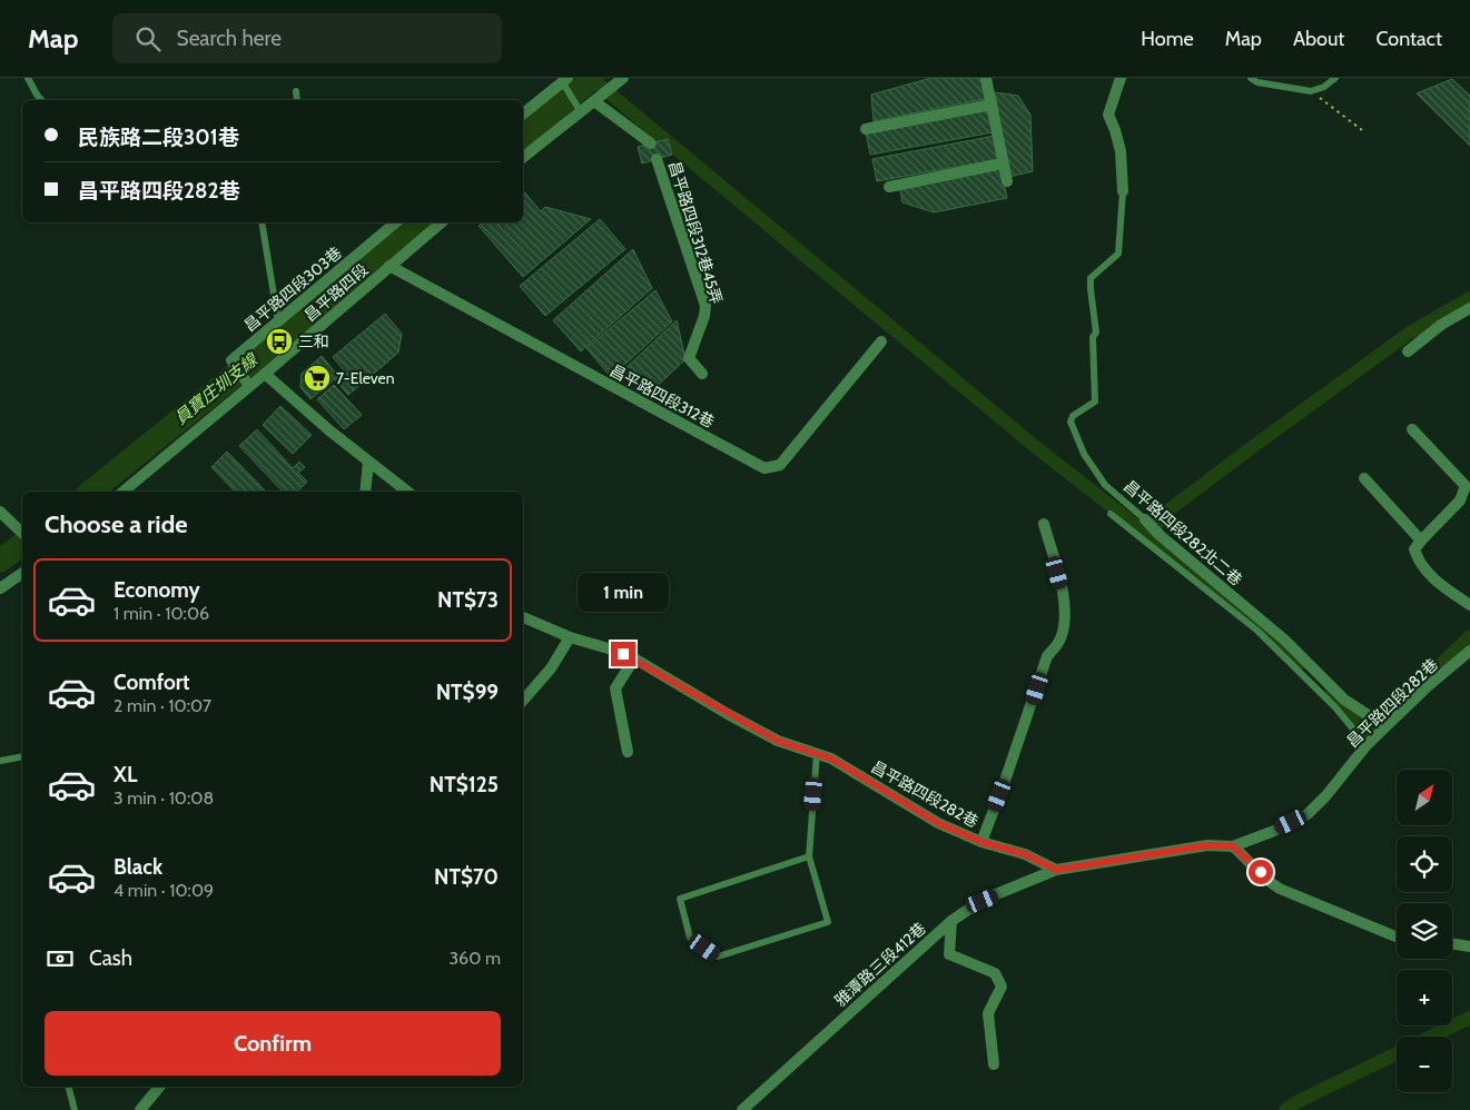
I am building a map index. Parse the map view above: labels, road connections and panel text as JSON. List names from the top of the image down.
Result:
{
  "streets": {
    "street": [
      "昌平路四段312巷45弄",
      "昌平路四段303巷",
      "昌平路四段",
      "昌平路四段312巷",
      "昌平路四段282北二巷",
      "昌平路四段282巷",
      "雅潭路三段412巷"
    ]
  },
  "crossings": [
    ["昌平路四段303巷", "昌平路四段"],
    ["昌平路四段", "昌平路四段312巷"],
    ["昌平路四段282北二巷", "昌平路四段282巷"],
    ["昌平路四段282巷", "雅潭路三段412巷"]
  ],
  "water": ["員寶庄圳支線"],
  "places": {
    "bus stop": ["三和"],
    "supermarket": ["7-Eleven"]
  },
  "north": "top right",
  "page": {
    "header": "Map",
    "search": "Search here",
    "nav": [
      "Home",
      "Map",
      "About",
      "Contact"
    ],
    "banner": ["民族路二段301巷", "昌平路四段282巷"],
    "heading": "Choose a ride",
    "list": [
      {
        "name": "Economy",
        "note": "1 min · 10:06",
        "value": "NT$73"
      },
      {
        "name": "Comfort",
        "note": "2 min · 10:07",
        "value": "NT$99"
      },
      {
        "name": "XL",
        "note": "3 min · 10:08",
        "value": "NT$125"
      },
      {
        "name": "Black",
        "note": "4 min · 10:09",
        "value": "NT$70"
      }
    ],
    "bubble": "1 min",
    "map_buttons": ["+", "−"],
    "pay": ["Cash", "360 m"],
    "buttons": "Confirm"
  }
}
